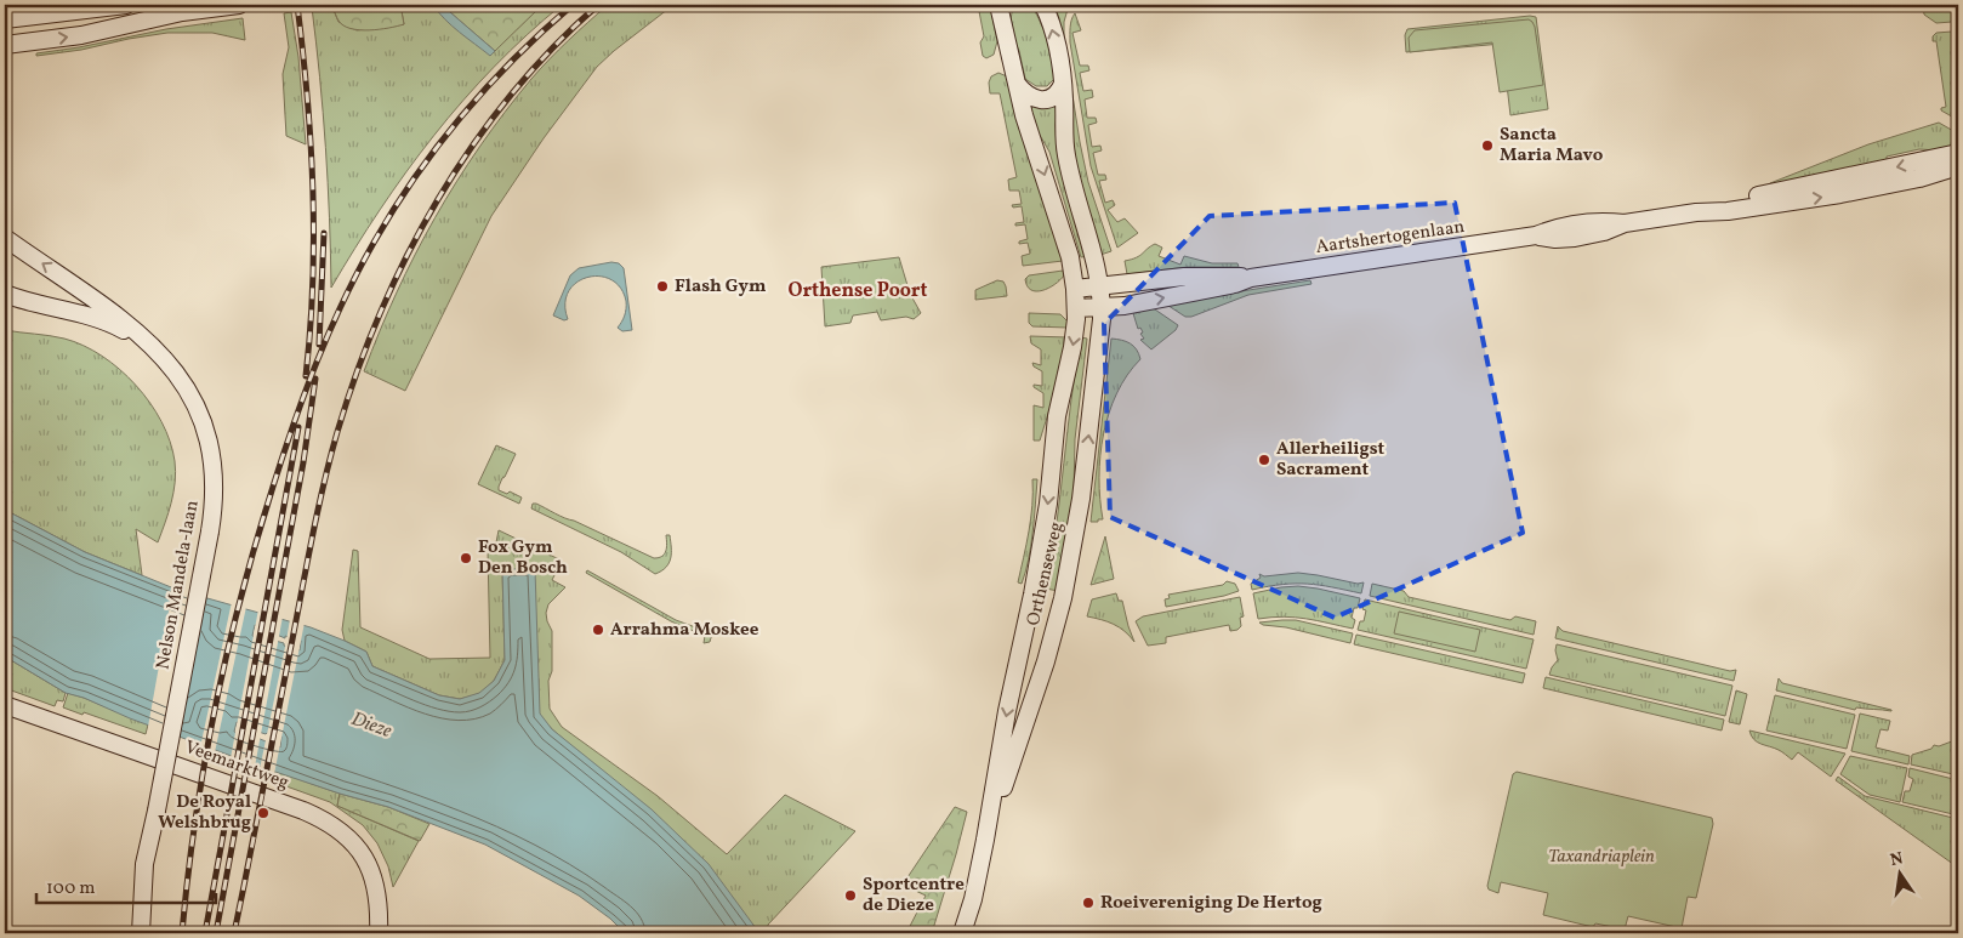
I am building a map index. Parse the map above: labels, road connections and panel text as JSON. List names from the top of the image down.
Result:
{
  "streets": {
    "street": [
      "Aartshertogenlaan",
      "Orthenseweg",
      "Nelson Mandela-laan",
      "Veemarktweg"
    ]
  },
  "crossings": [
    ["Aartshertogenlaan", "Orthenseweg"]
  ],
  "districts": ["Orthense Poort"],
  "water": ["Dieze"],
  "parks": ["Taxandriaplein"],
  "places": [
    "Sancta Maria Mavo",
    "Flash Gym",
    "Allerheiligst Sacrament",
    "Fox Gym Den Bosch",
    "Arrahma Moskee",
    "De Royal Welshbrug",
    "Sportcentre de Dieze",
    "Roeivereniging De Hertog"
  ],
  "scale_bar": "100 m",
  "north": "top"
}
